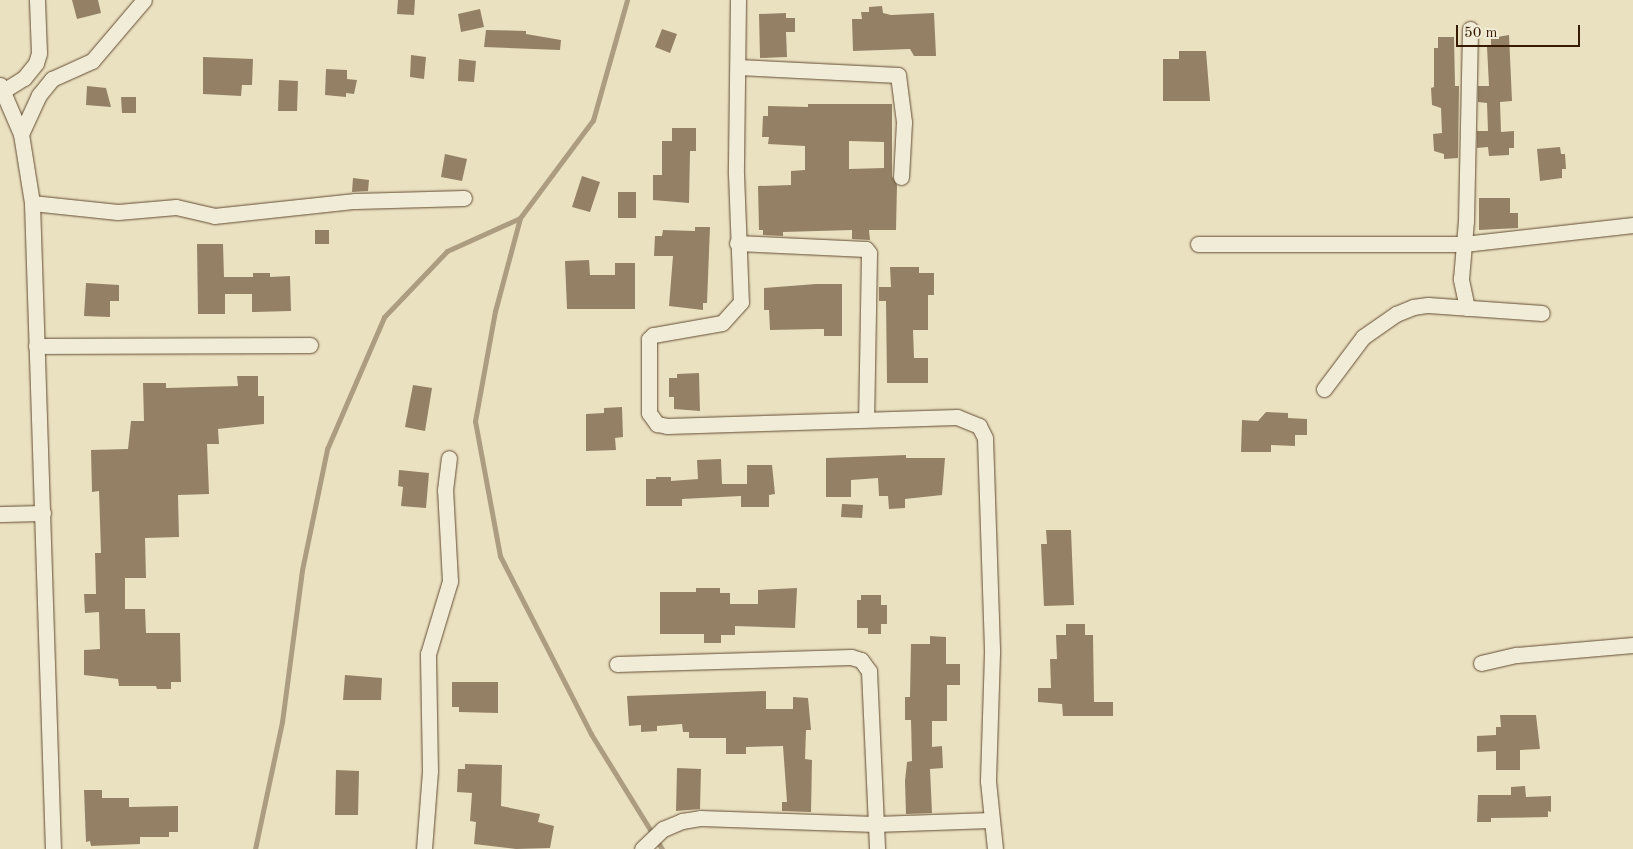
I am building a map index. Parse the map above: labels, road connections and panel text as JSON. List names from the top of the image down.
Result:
{
  "scale_bar": "50 m"
}
